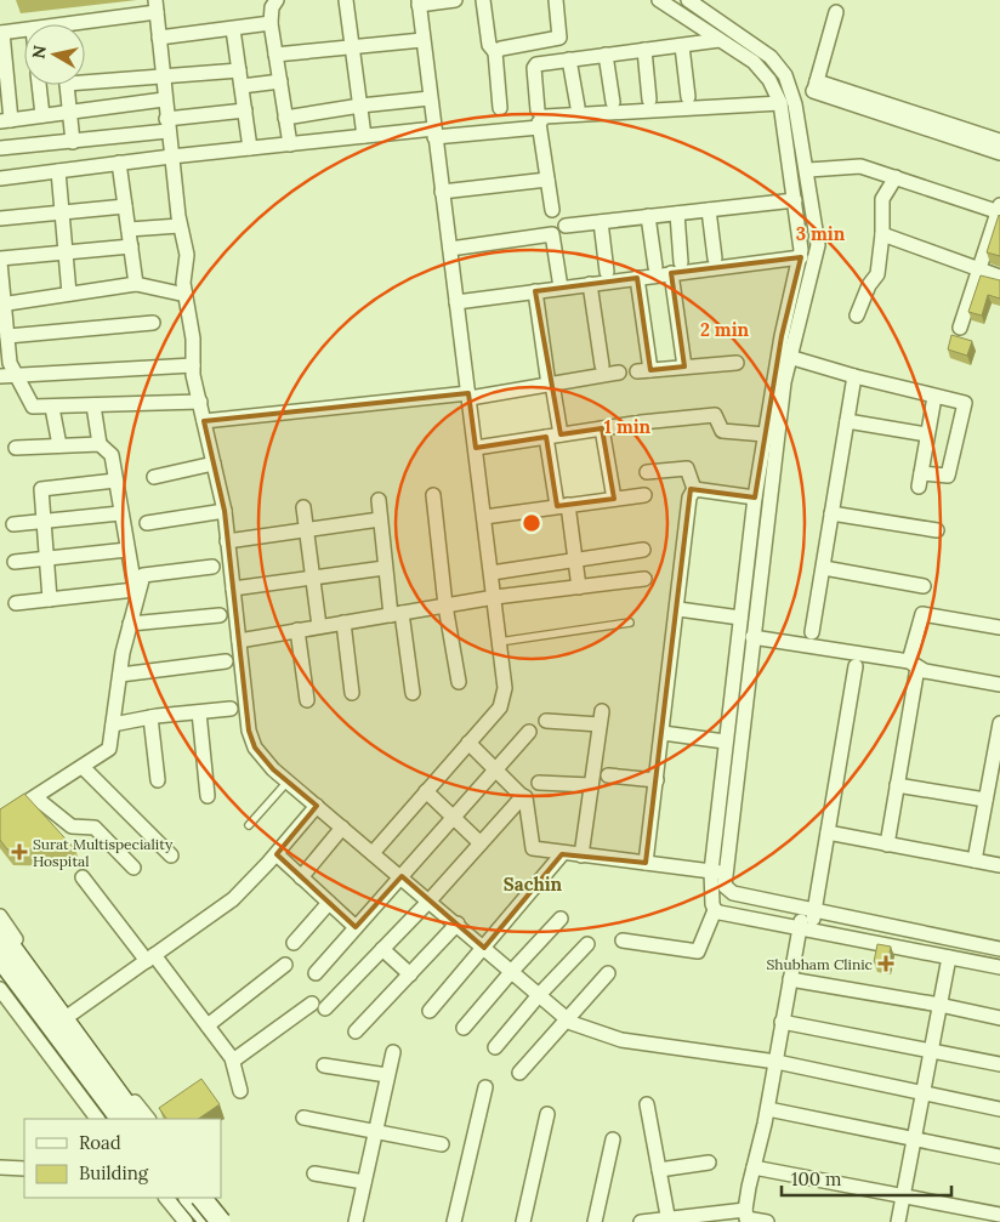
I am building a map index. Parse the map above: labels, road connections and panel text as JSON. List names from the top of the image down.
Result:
{
  "districts": ["Sachin"],
  "places": {
    "health": ["Surat Multispeciality Hospital", "Shubham Clinic"]
  },
  "legend": ["Road", "Building"],
  "scale_bar": "100 m",
  "north": "left",
  "rings": ["3 min", "2 min", "1 min"]
}
